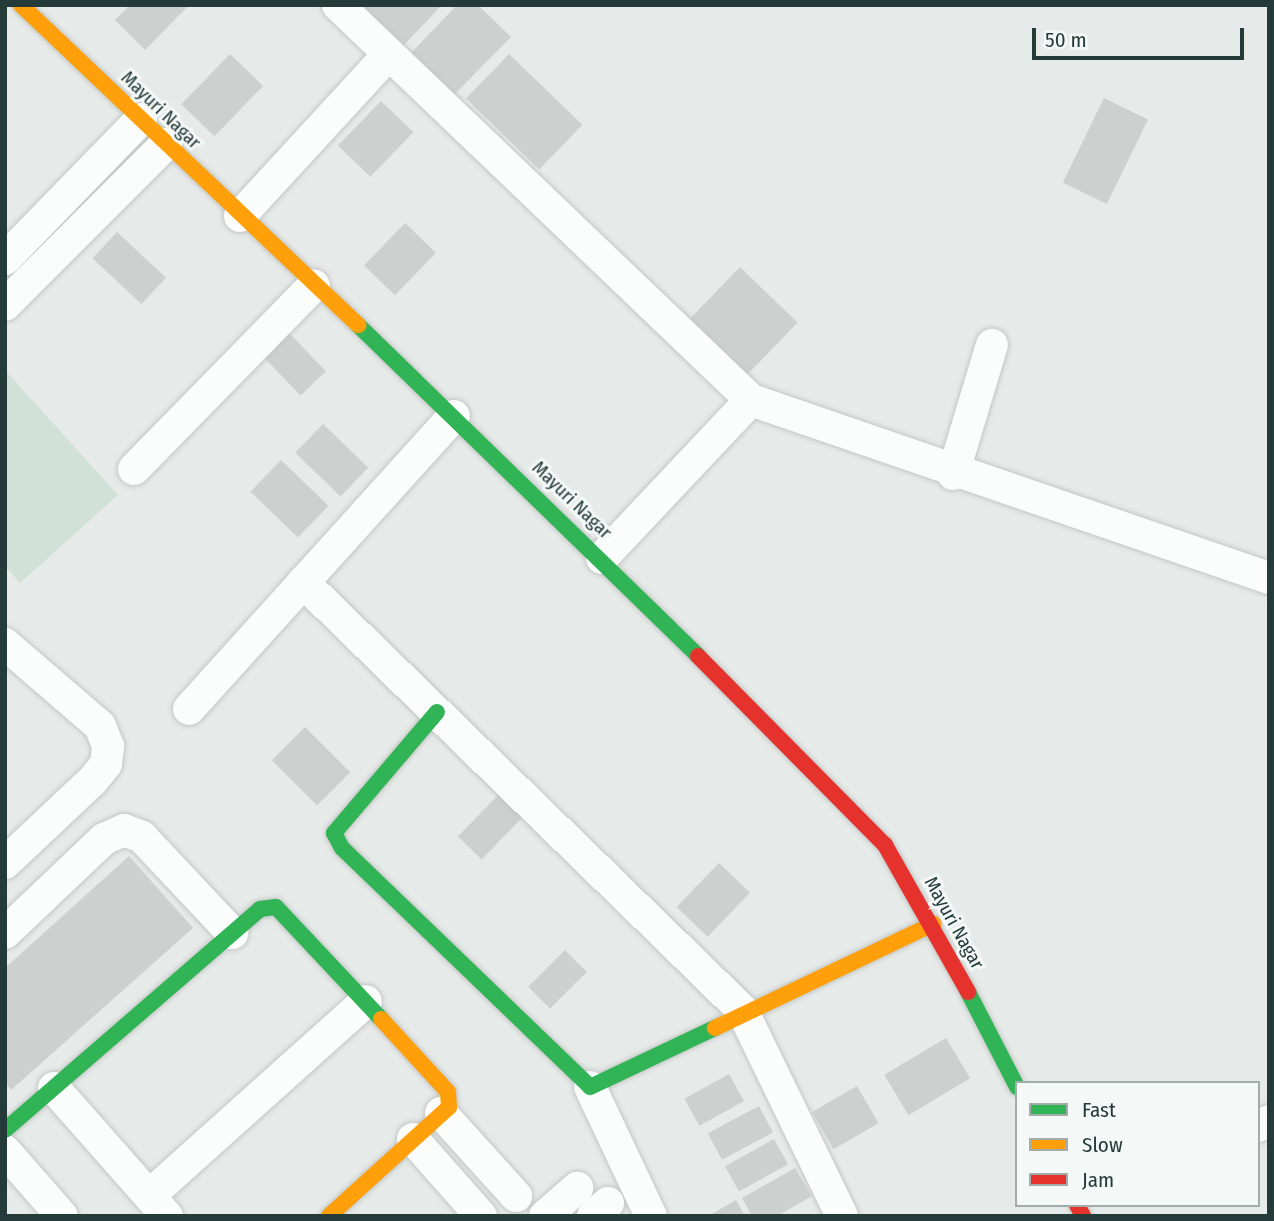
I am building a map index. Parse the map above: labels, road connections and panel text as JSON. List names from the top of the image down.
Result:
{
  "streets": {
    "street": ["Mayuri Nagar"]
  },
  "legend": ["Fast", "Slow", "Jam"],
  "scale_bar": "50 m"
}
